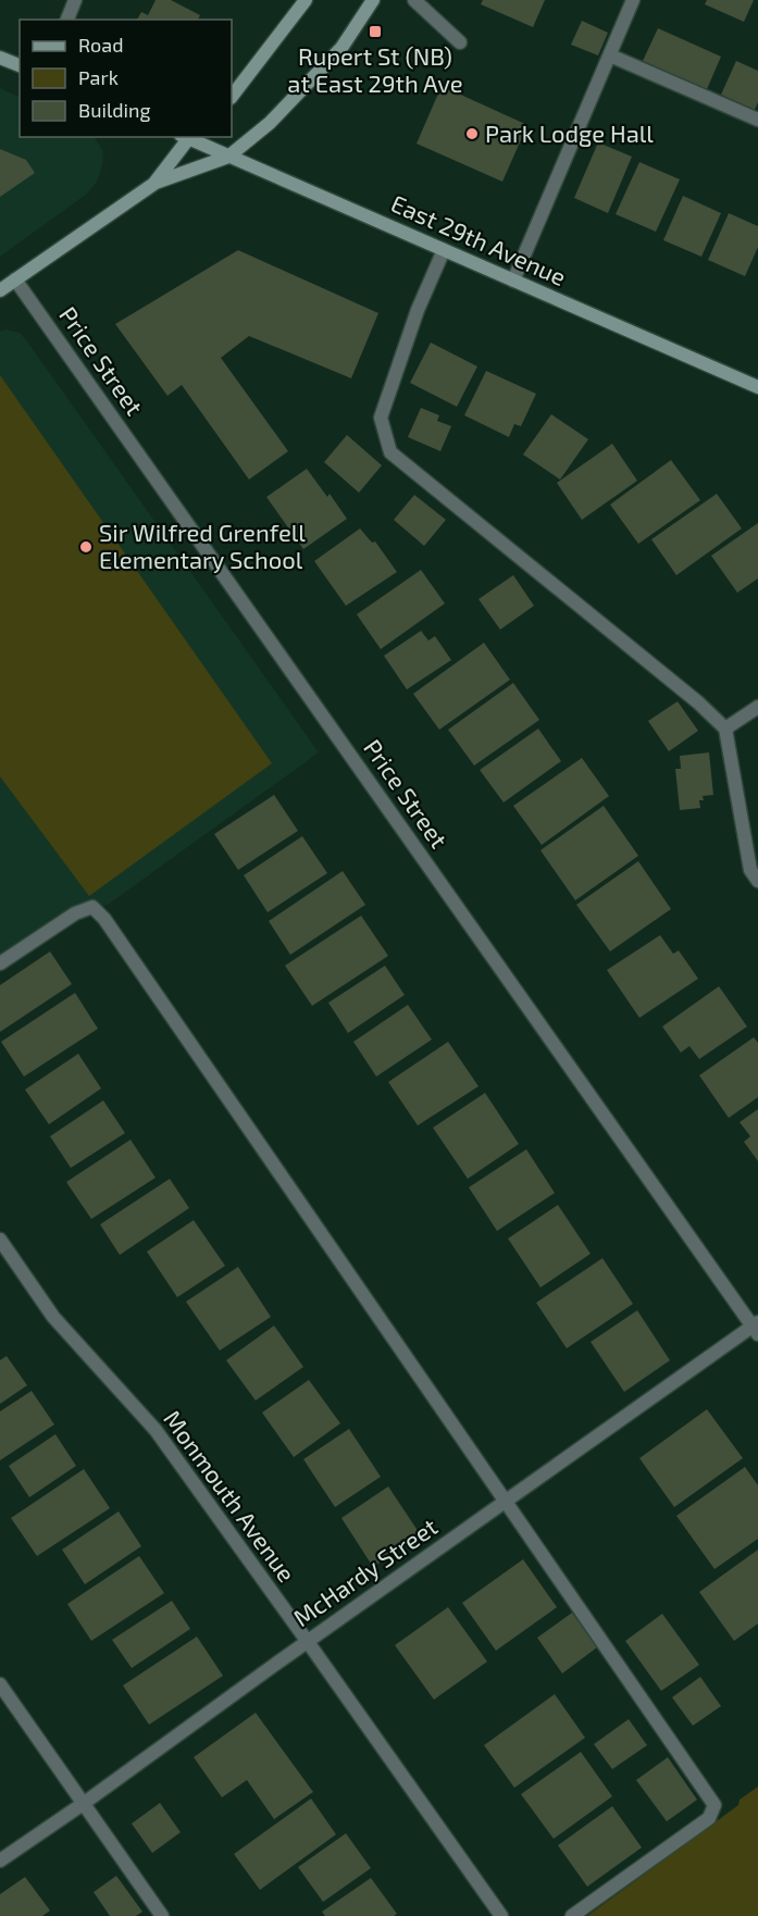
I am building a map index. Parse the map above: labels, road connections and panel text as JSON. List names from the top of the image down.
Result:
{
  "streets": {
    "street": [
      "East 29th Avenue",
      "Price Street",
      "Monmouth Avenue",
      "McHardy Street"
    ]
  },
  "crossings": [
    ["Price Street", "McHardy Street"],
    ["Monmouth Avenue", "McHardy Street"]
  ],
  "places": {
    "transit": ["Rupert St (NB) at East 29th Ave"],
    "other": ["Park Lodge Hall", "Sir Wilfred Grenfell Elementary School"]
  },
  "legend": ["Road", "Park", "Building"]
}
